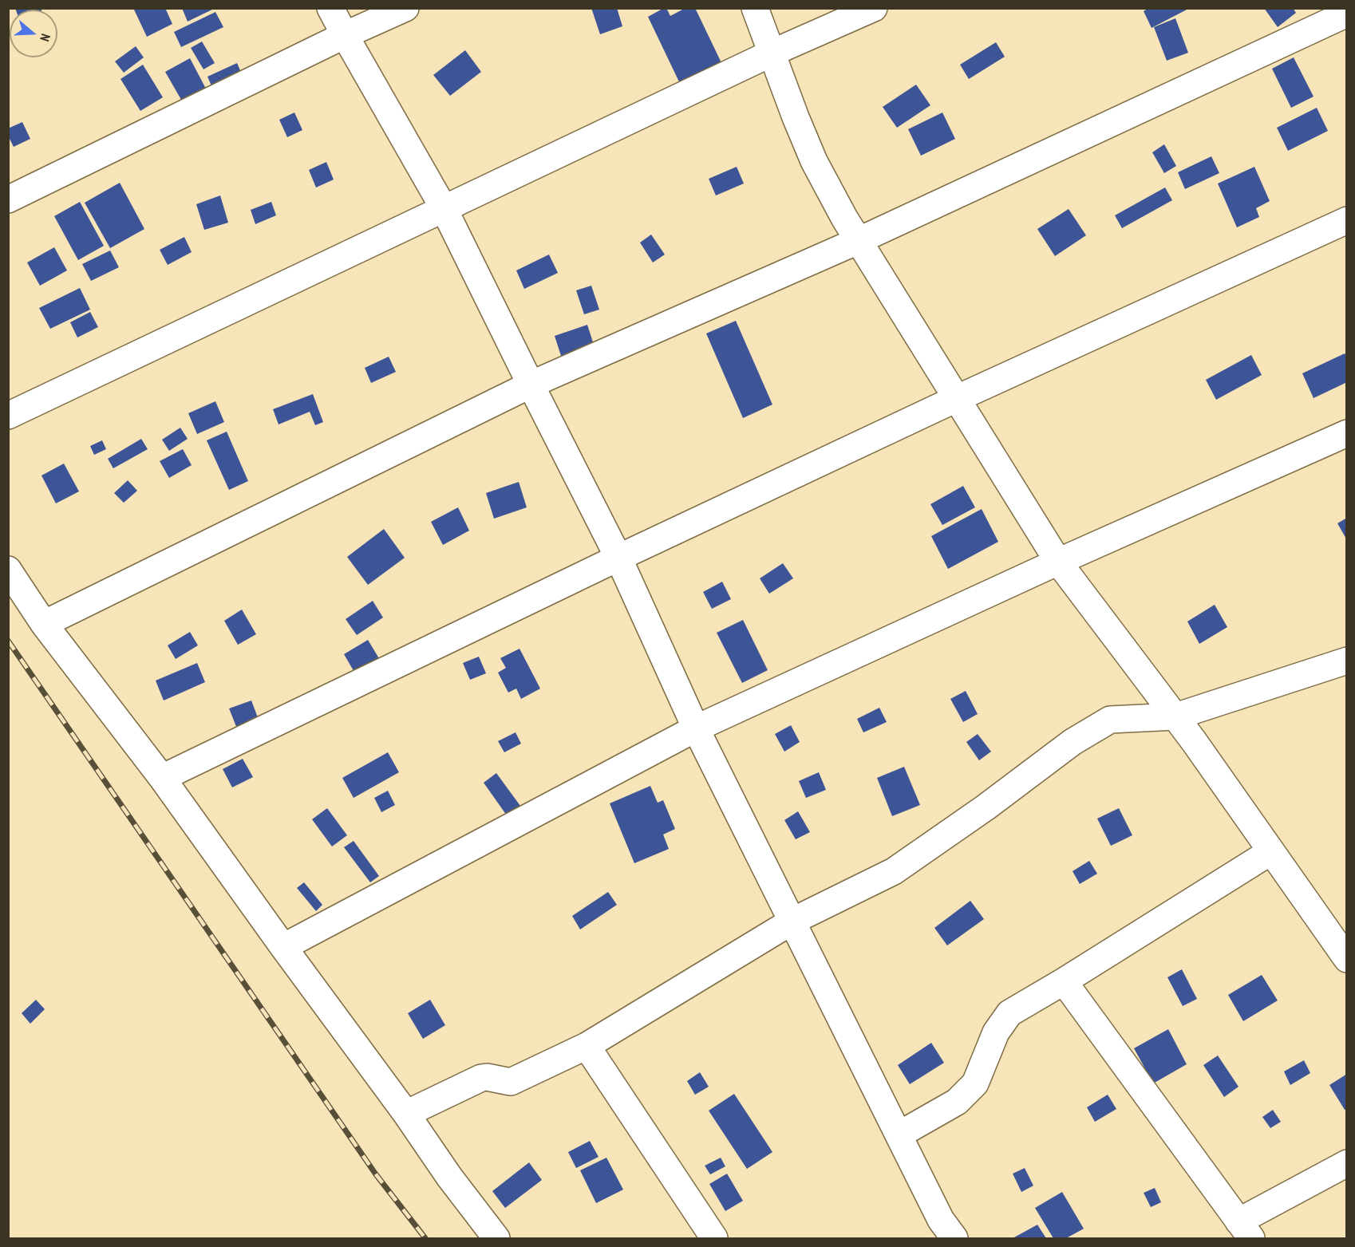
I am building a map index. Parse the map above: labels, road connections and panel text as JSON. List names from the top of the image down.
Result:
{
  "north": "right"
}
